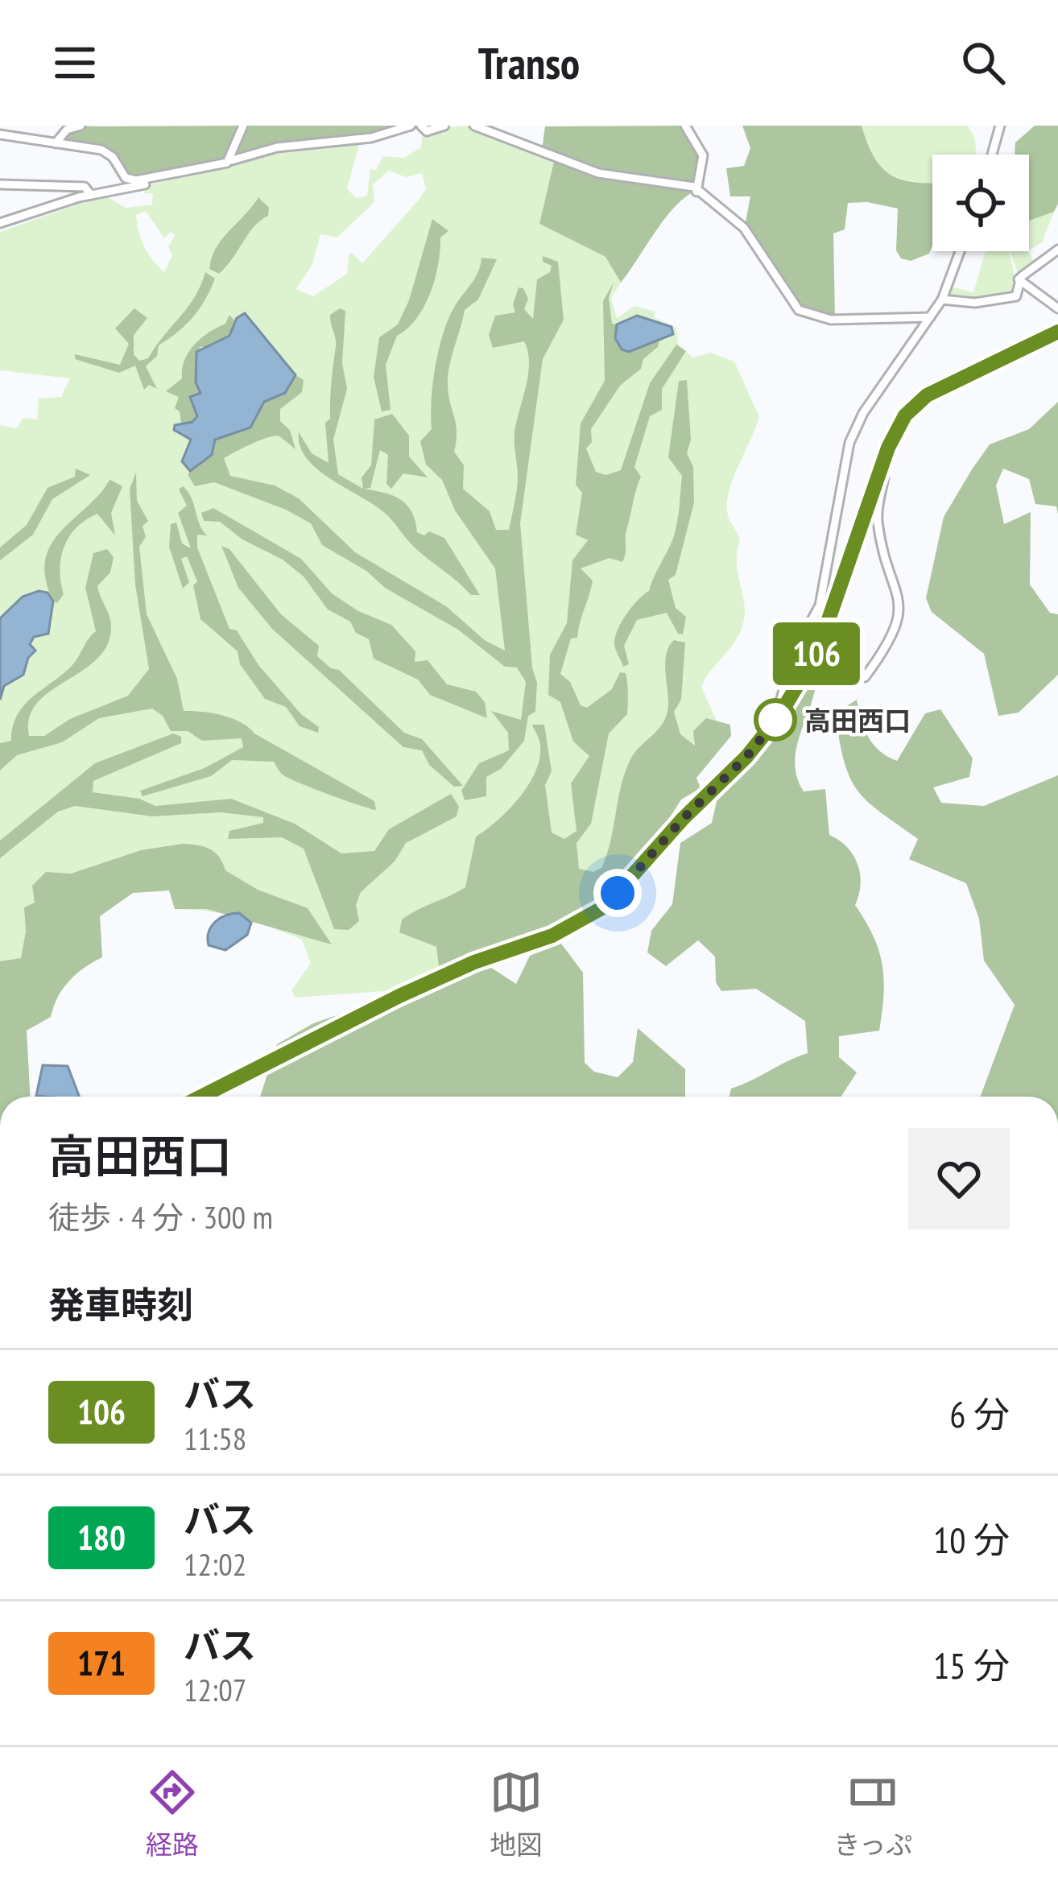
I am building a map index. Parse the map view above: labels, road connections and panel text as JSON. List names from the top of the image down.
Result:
{
  "places": ["高田西口"],
  "lines": ["bus line 106"],
  "page": {
    "header": "Transo",
    "on_map": "106",
    "heading": [
      ["高田西口", "徒歩 · 4 分 · 300 m"],
      "発車時刻"
    ],
    "list": [
      {
        "mark": "106",
        "name": "バス",
        "note": "11:58",
        "value": "6 分"
      },
      {
        "mark": "180",
        "name": "バス",
        "note": "12:02",
        "value": "10 分"
      },
      {
        "mark": "171",
        "name": "バス",
        "note": "12:07",
        "value": "15 分"
      }
    ],
    "tabs": ["経路", "地図", "きっぷ"]
  }
}
